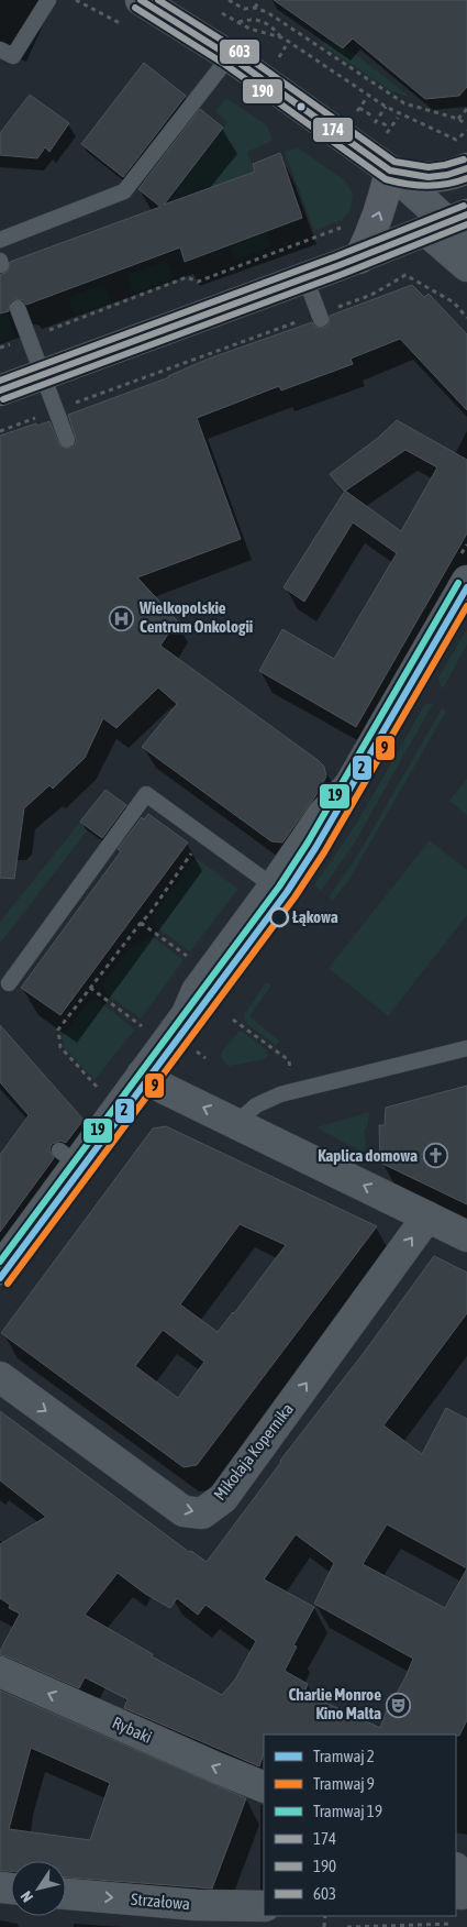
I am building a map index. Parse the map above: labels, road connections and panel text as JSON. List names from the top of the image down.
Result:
{
  "streets": {
    "street": ["Mikołaja Kopernika", "Rybaki", "Strzałowa"]
  },
  "one_way": ["Rybaki", "Strzałowa"],
  "places": {
    "hospital": ["Wielkopolskie Centrum Onkologii"],
    "other": ["Łąkowa"],
    "church": ["Kaplica domowa"],
    "theatre": ["Charlie Monroe Kino Malta"]
  },
  "lines": [
    "transit line 174",
    "transit line 603",
    "transit line 190",
    "tram line 19",
    "tram line 2",
    "tram line 9"
  ],
  "legend": [
    "Tramwaj 2",
    "Tramwaj 9",
    "Tramwaj 19",
    "174",
    "190",
    "603"
  ],
  "north": "bottom left"
}
